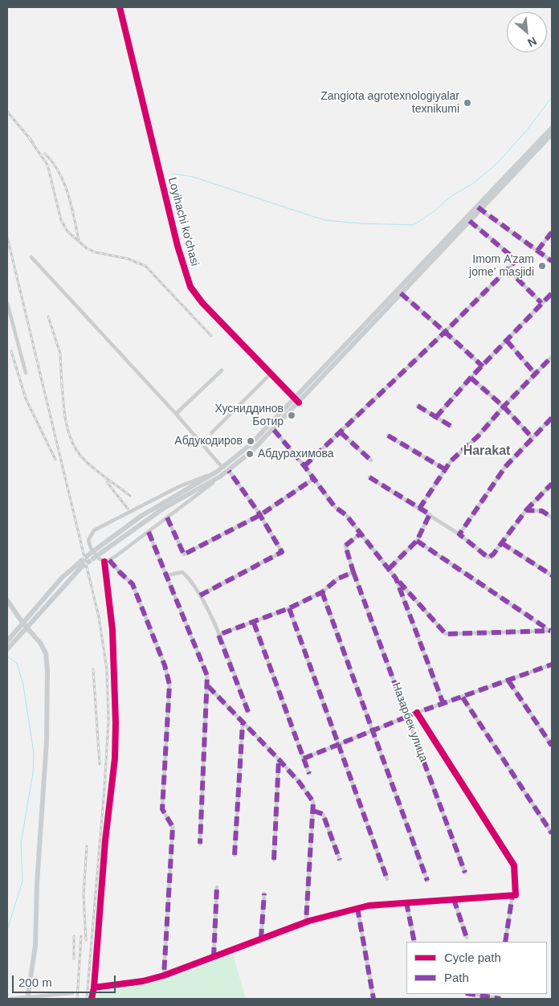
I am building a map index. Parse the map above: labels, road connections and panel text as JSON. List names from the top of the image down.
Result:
{
  "streets": {
    "street": ["Loyihachi ko'chasi", "Назарбек улица"]
  },
  "districts": ["Harakat"],
  "places": [
    "Zangiota agrotexnologiyalar texnikumi",
    "Imom A’zam jome’ masjidi",
    "Хусниддинов Ботир",
    "Абдукодиров",
    "Абдурахимова"
  ],
  "legend": ["Cycle path", "Path"],
  "scale_bar": "200 m",
  "north": "bottom right"
}
